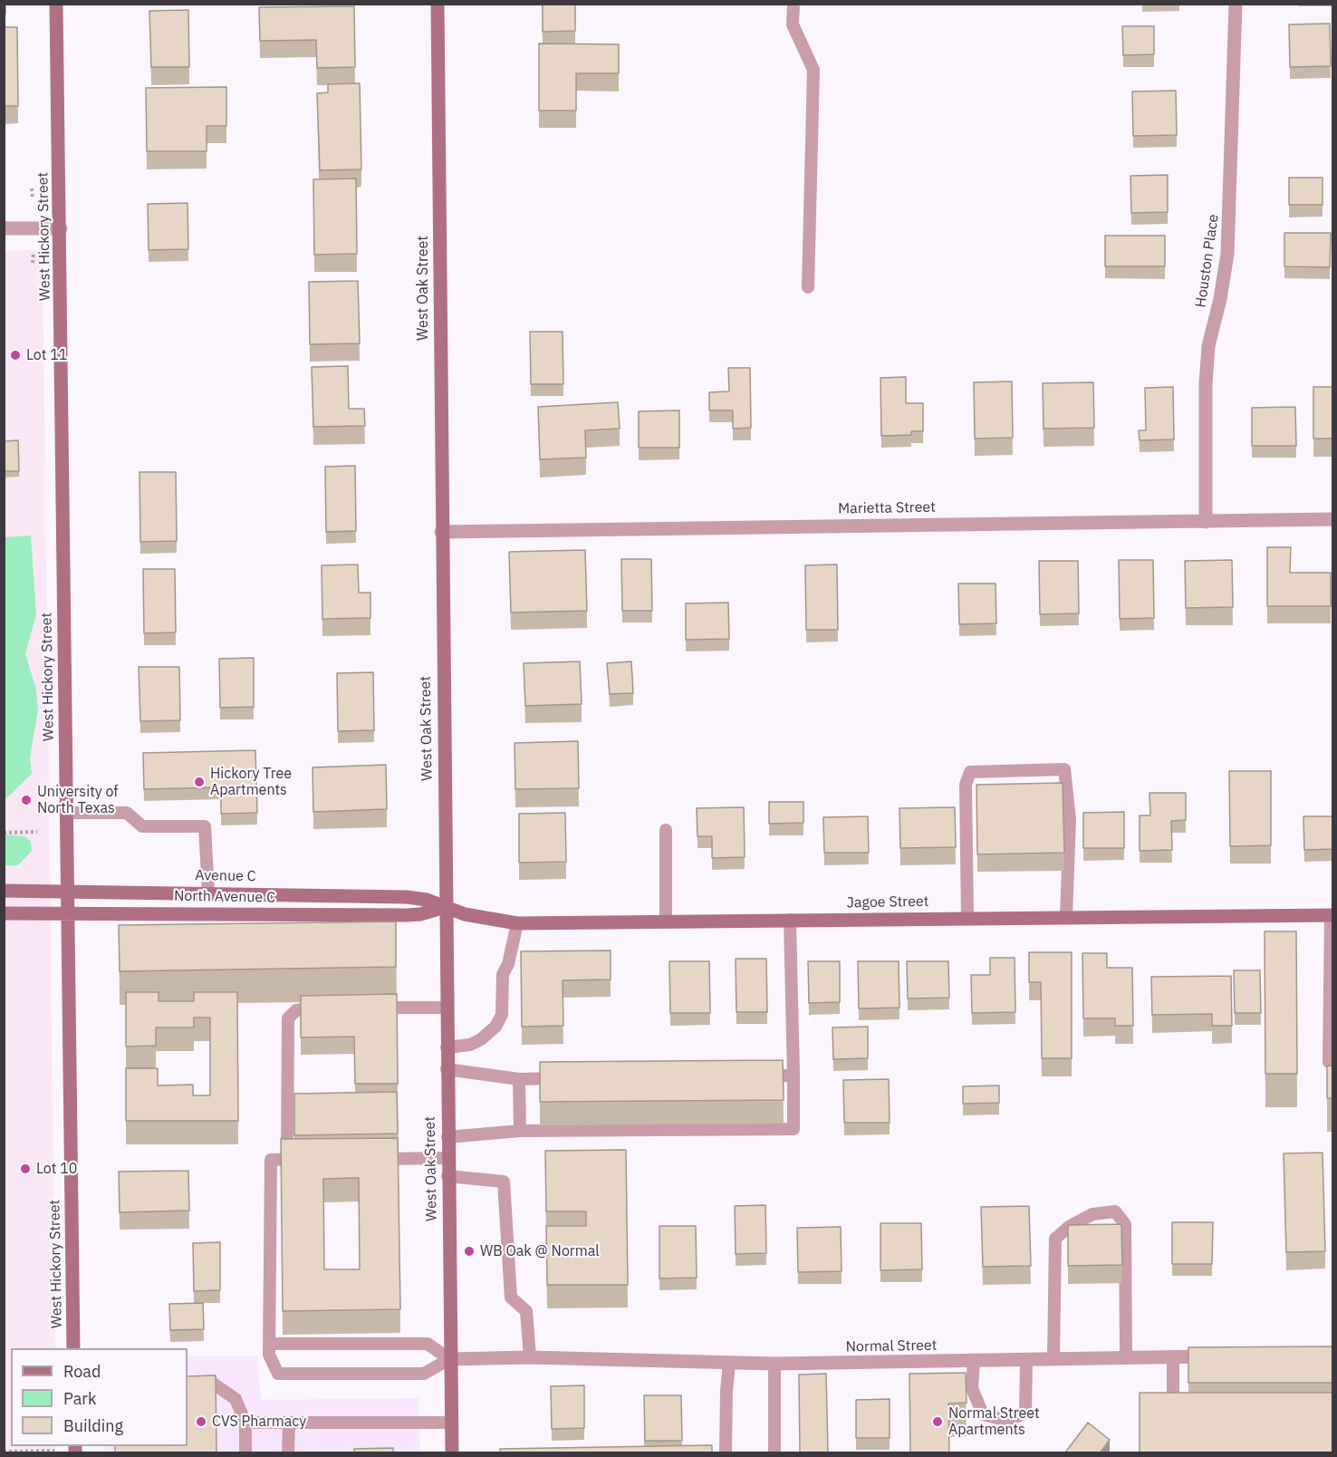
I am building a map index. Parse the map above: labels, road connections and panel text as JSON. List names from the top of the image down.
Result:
{
  "streets": {
    "main road": [
      "West Hickory Street",
      "West Oak Street",
      "Avenue C",
      "North Avenue C",
      "Jagoe Street"
    ],
    "street": ["Houston Place", "Marietta Street", "Normal Street"]
  },
  "crossings": [
    ["West Hickory Street", "Avenue C"],
    ["West Hickory Street", "North Avenue C"],
    ["Houston Place", "Marietta Street"],
    ["West Oak Street", "Marietta Street"],
    ["West Oak Street", "Avenue C"],
    ["West Oak Street", "North Avenue C"],
    ["West Oak Street", "Jagoe Street"],
    ["West Oak Street", "Normal Street"],
    ["Avenue C", "North Avenue C"],
    ["Avenue C", "Jagoe Street"],
    ["North Avenue C", "Jagoe Street"]
  ],
  "places": [
    "Lot 11",
    "Hickory Tree Apartments",
    "University of North Texas",
    "Lot 10",
    "WB Oak @ Normal",
    "CVS Pharmacy",
    "Normal Street Apartments"
  ],
  "legend": ["Road", "Park", "Building"]
}
